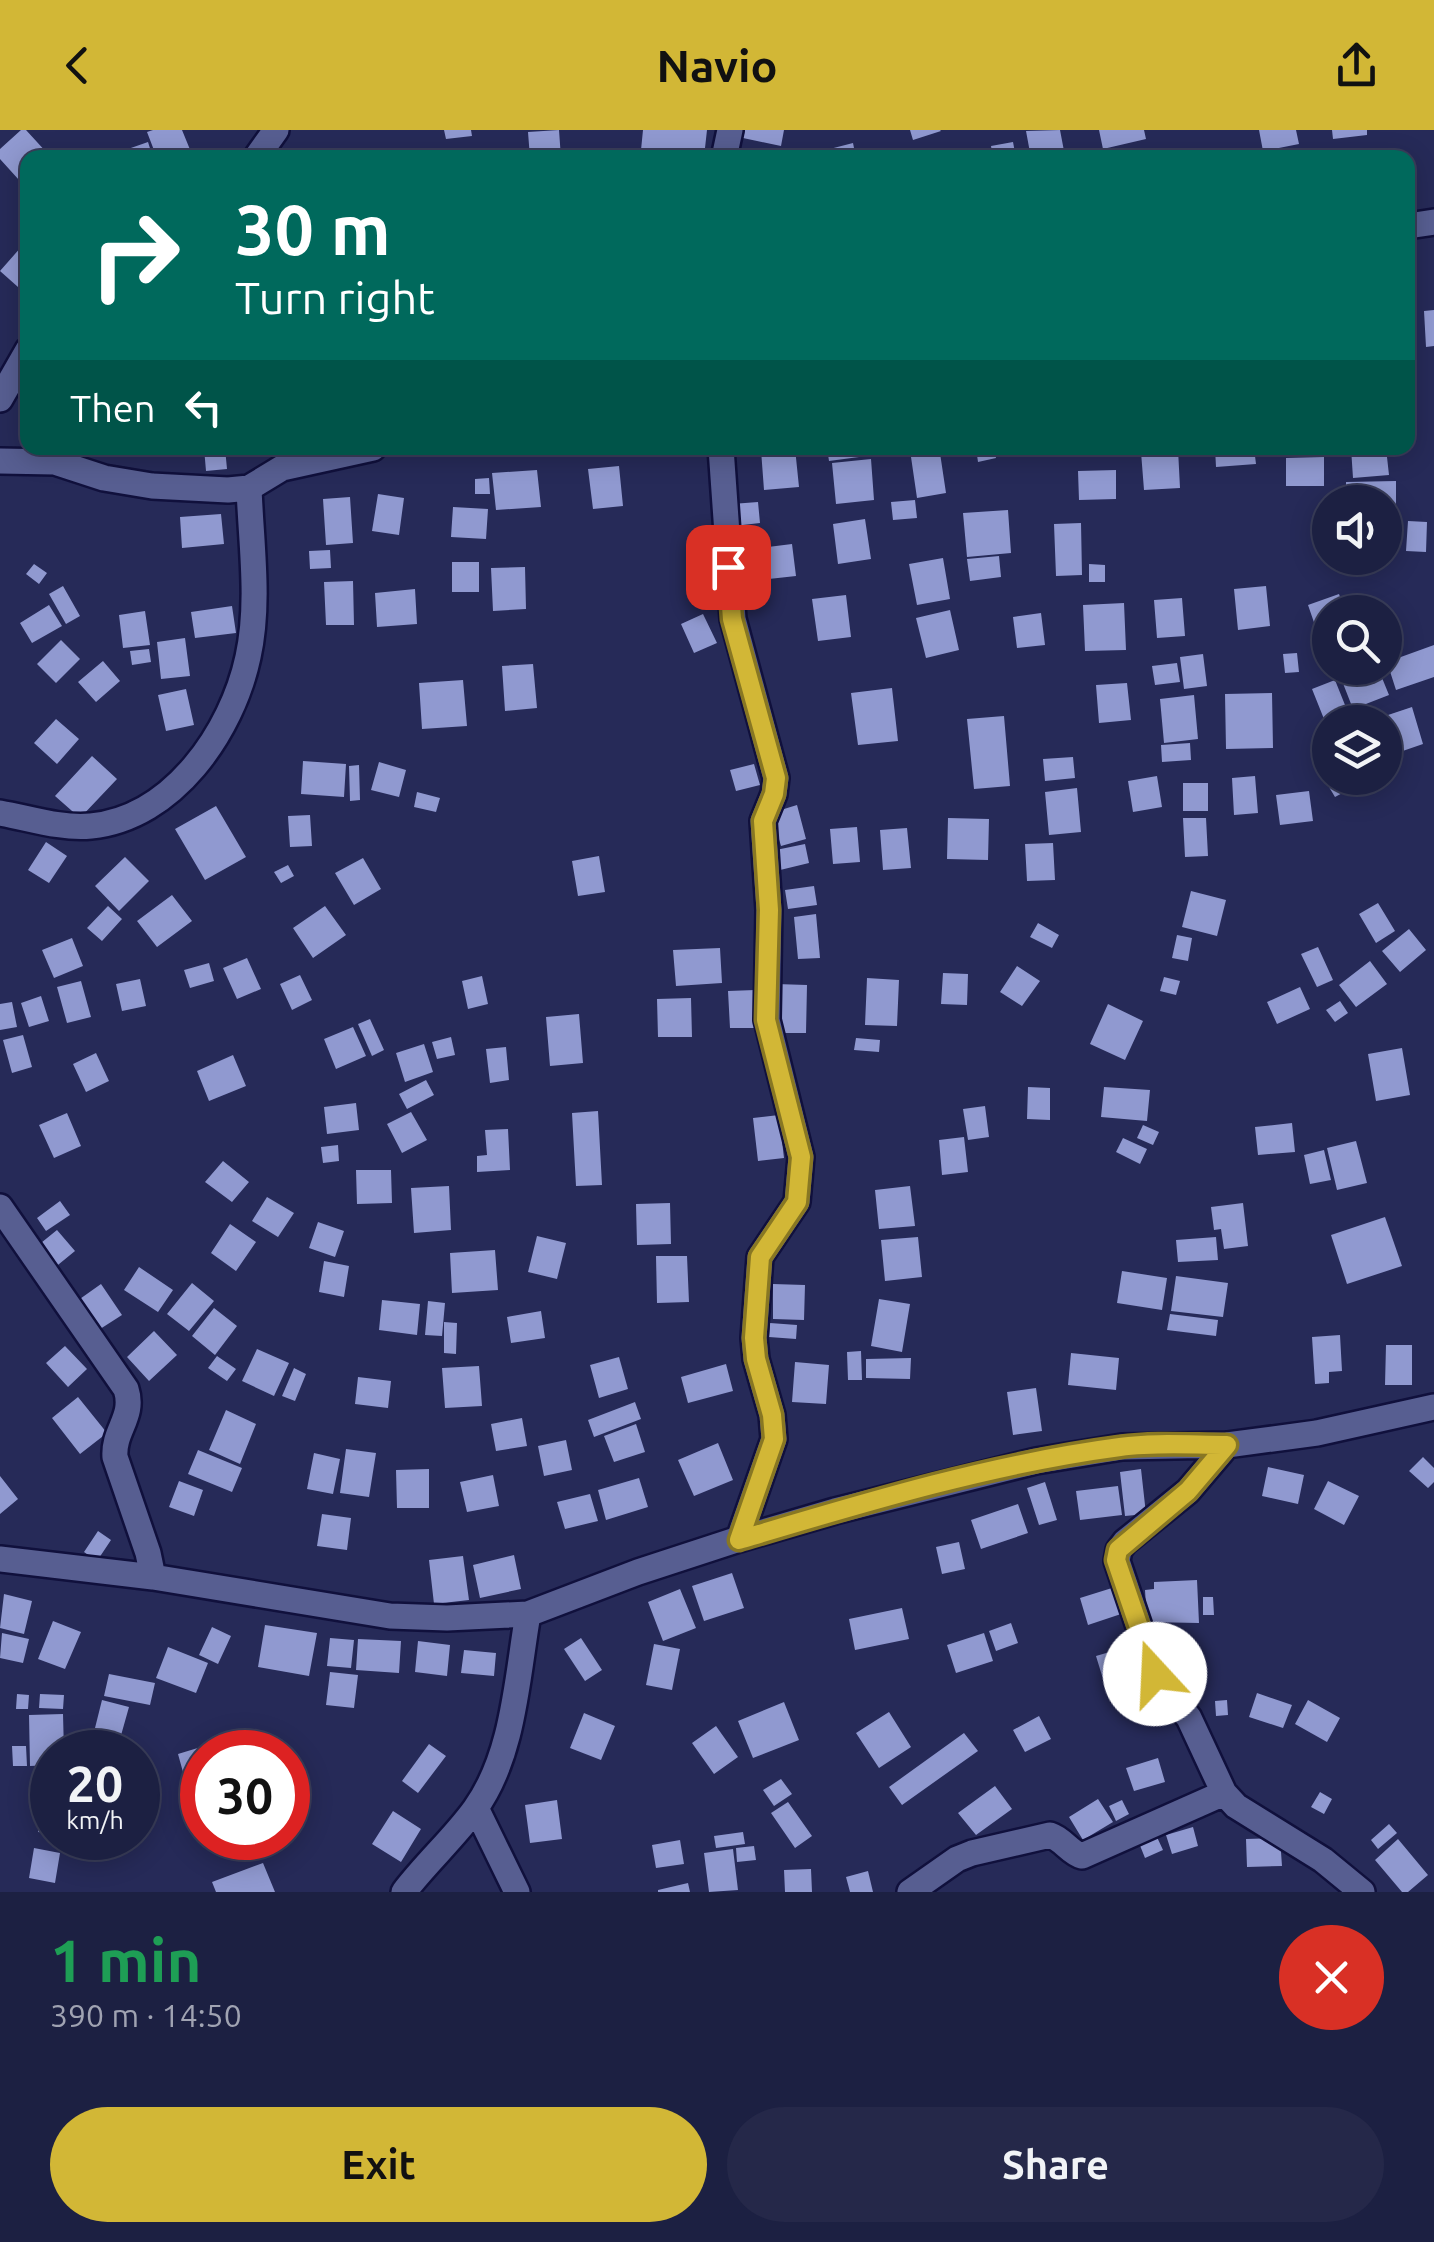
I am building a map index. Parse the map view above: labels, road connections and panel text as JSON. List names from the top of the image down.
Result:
{
  "page": {
    "header": "Navio",
    "turn": ["30 m", "Turn right"],
    "then": "Then",
    "speed": "20 km/h",
    "limit": "30",
    "heading": ["1 min", "390 m · 14:50"],
    "buttons": ["Exit", "Share"]
  }
}
